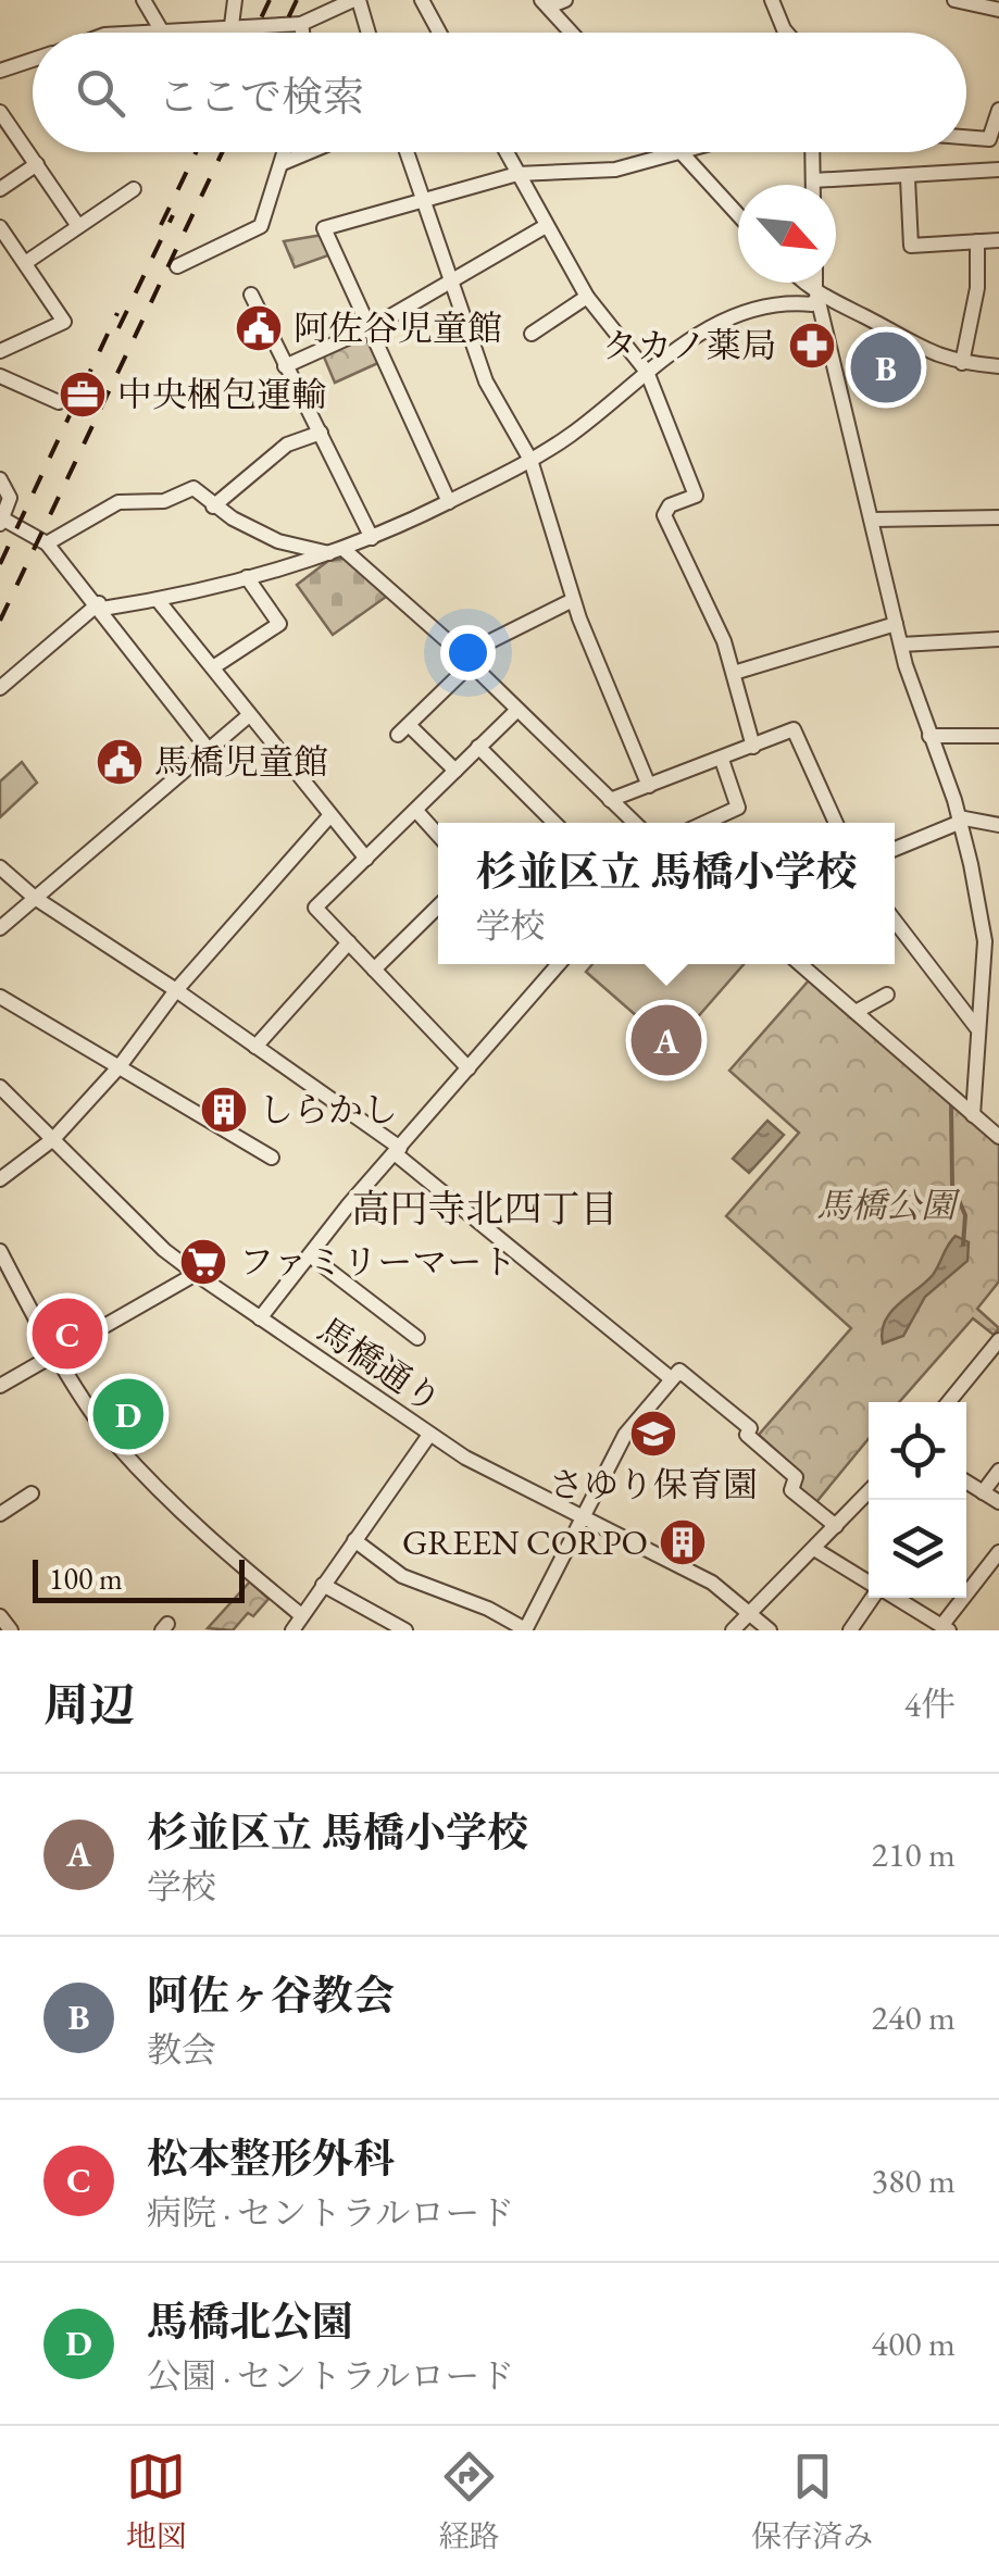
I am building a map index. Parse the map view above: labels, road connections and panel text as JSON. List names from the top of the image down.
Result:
{
  "streets": {
    "street": ["馬橋通り"]
  },
  "districts": ["高円寺北四丁目"],
  "parks": ["馬橋公園"],
  "places": {
    "public building": ["阿佐谷児童館", "馬橋児童館"],
    "pharmacy": ["タカノ薬局"],
    "office": ["中央梱包運輸"],
    "building": ["しらかし", "GREEN CORPO"],
    "supermarket": ["ファミリーマート"],
    "school or university": ["さゆり保育園"]
  },
  "scale_bar": "100 m",
  "north": "bottom right",
  "page": {
    "search": "ここで検索",
    "pins": [
      "B",
      "A",
      "C",
      "D"
    ],
    "popup": ["杉並区立 馬橋小学校", "学校"],
    "scale": "100 m",
    "heading": ["周辺", "4件"],
    "list": [
      {
        "mark": "A",
        "name": "杉並区立 馬橋小学校",
        "note": "学校",
        "value": "210 m"
      },
      {
        "mark": "B",
        "name": "阿佐ヶ谷教会",
        "note": "教会",
        "value": "240 m"
      },
      {
        "mark": "C",
        "name": "松本整形外科",
        "note": "病院 · セントラルロード",
        "value": "380 m"
      },
      {
        "mark": "D",
        "name": "馬橋北公園",
        "note": "公園 · セントラルロード",
        "value": "400 m"
      }
    ],
    "nav": ["地図", "経路", "保存済み"]
  }
}
